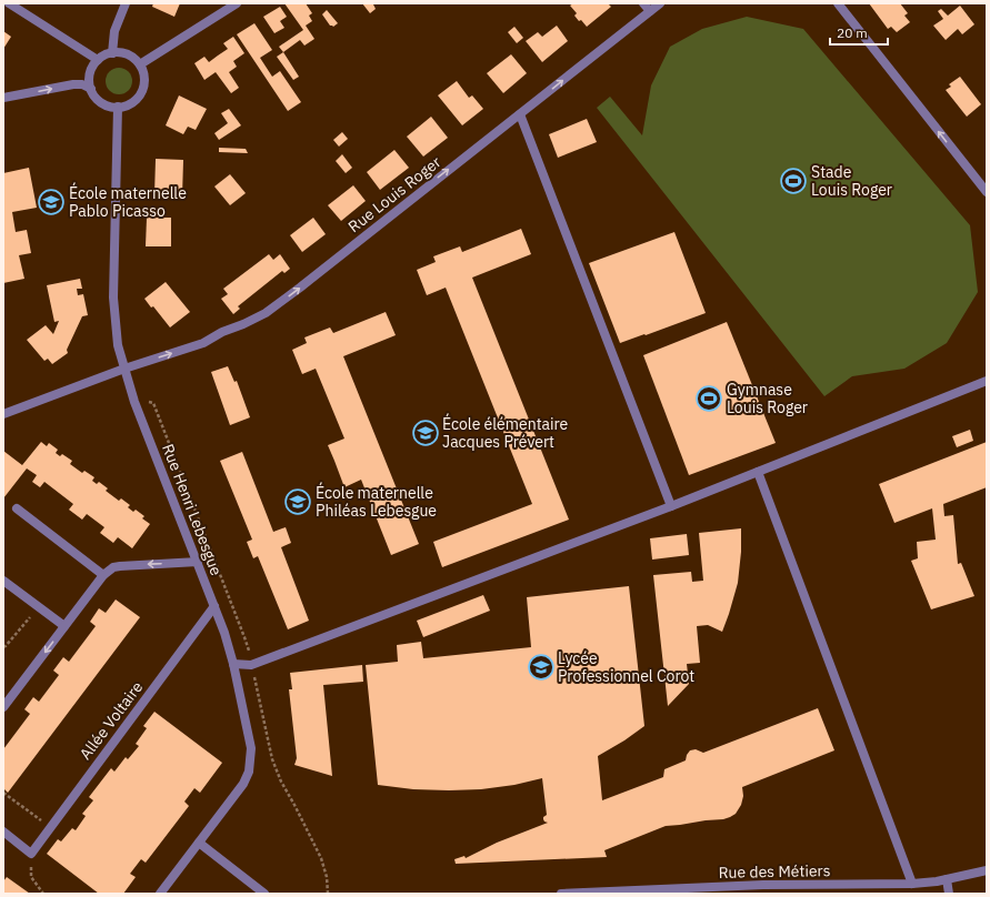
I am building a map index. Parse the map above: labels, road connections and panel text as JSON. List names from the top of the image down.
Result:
{
  "streets": {
    "street": [
      "Rue Louis Roger",
      "Rue Henri Lebesgue",
      "Allée Voltaire",
      "Rue des Métiers"
    ]
  },
  "crossings": [
    ["Rue Louis Roger", "Rue Henri Lebesgue"],
    ["Rue Henri Lebesgue", "Allée Voltaire"]
  ],
  "one_way": ["Rue Louis Roger"],
  "places": {
    "sports": ["Stade Louis Roger", "Gymnase Louis Roger"],
    "school or university": [
      "École maternelle Pablo Picasso",
      "École élémentaire Jacques Prévert",
      "École maternelle Philéas Lebesgue",
      "Lycée Professionnel Corot"
    ]
  },
  "scale_bar": "20 m"
}
